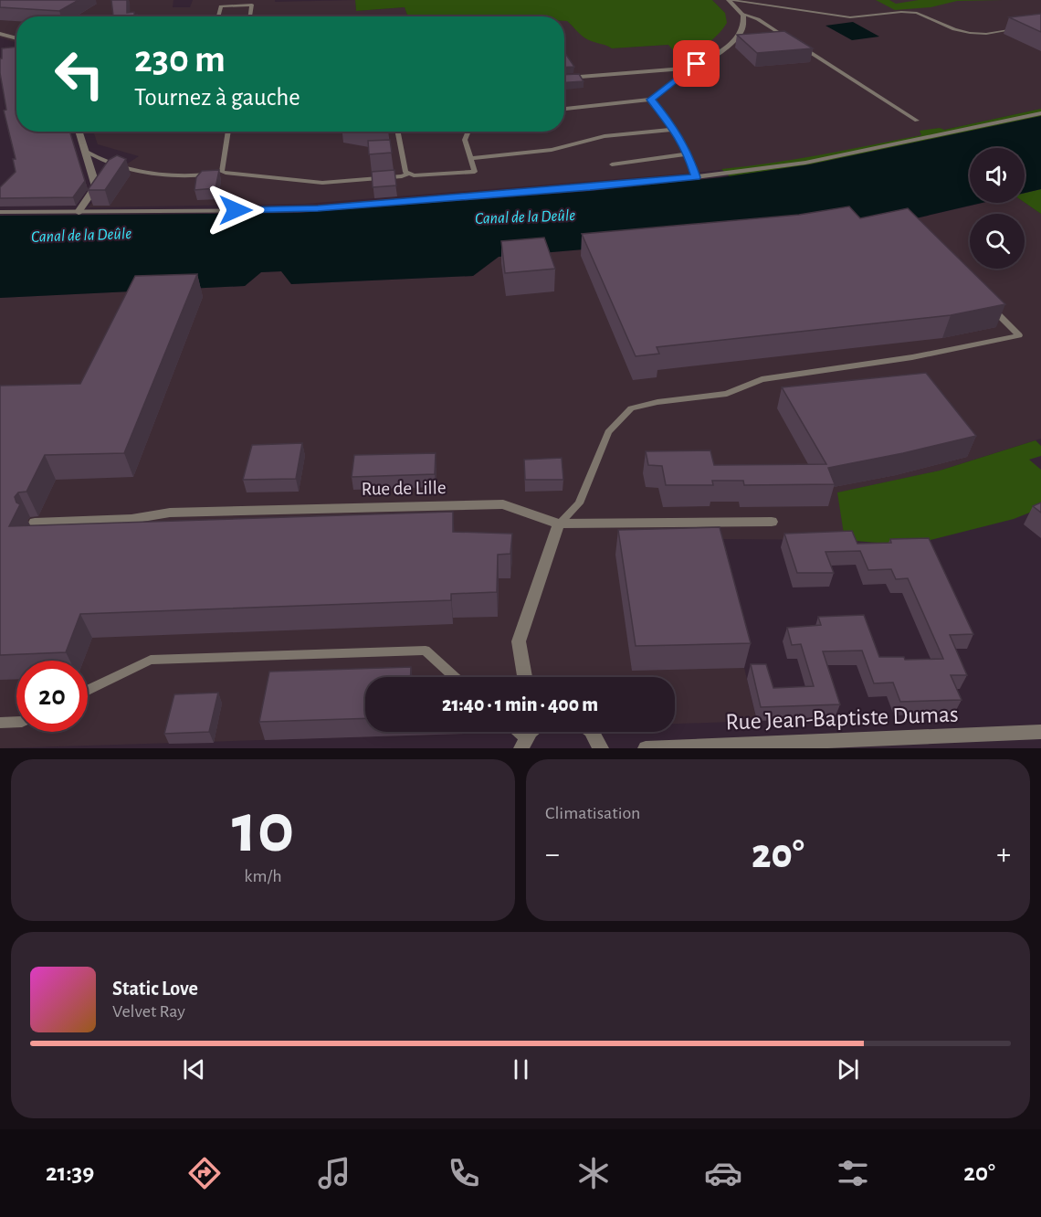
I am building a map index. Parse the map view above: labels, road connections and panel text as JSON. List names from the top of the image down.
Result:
{
  "streets": {
    "street": ["Rue de Lille", "Rue Jean-Baptiste Dumas"]
  },
  "water": ["Canal de la Deûle"],
  "page": {
    "turn": ["230 m", "Tournez à gauche"],
    "limit": "20",
    "trip": "21:40 · 1 min · 400 m",
    "tile": [
      ["10", "km/h"],
      "Climatisation"
    ],
    "heat": ["−", "20°", "+"],
    "song": ["Static Love", "Velvet Ray"],
    "tabs": ["21:39", "20°"]
  }
}
